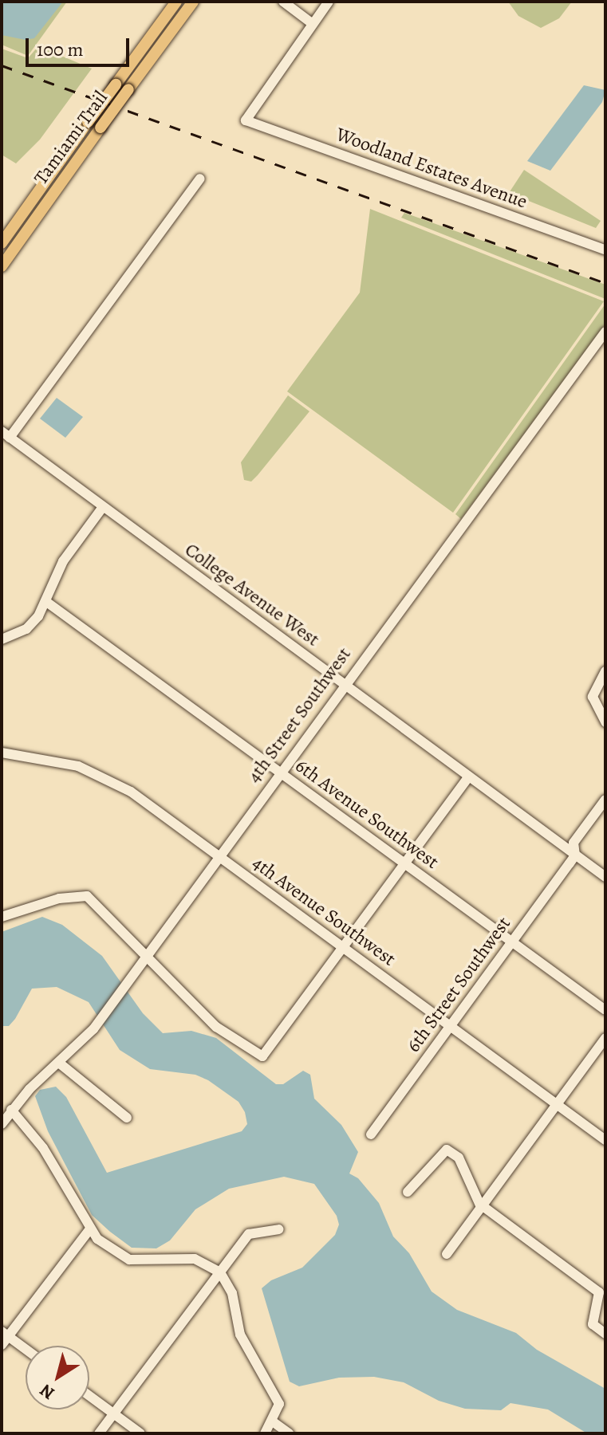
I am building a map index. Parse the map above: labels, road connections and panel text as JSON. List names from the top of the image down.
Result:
{
  "streets": {
    "main road": ["Tamiami Trail"],
    "street": [
      "Woodland Estates Avenue",
      "College Avenue West",
      "4th Street Southwest",
      "6th Avenue Southwest",
      "4th Avenue Southwest",
      "6th Street Southwest"
    ]
  },
  "crossings": [
    ["College Avenue West", "4th Street Southwest"],
    ["College Avenue West", "6th Street Southwest"],
    ["4th Street Southwest", "6th Avenue Southwest"],
    ["4th Street Southwest", "4th Avenue Southwest"],
    ["6th Avenue Southwest", "6th Street Southwest"],
    ["4th Avenue Southwest", "6th Street Southwest"]
  ],
  "scale_bar": "100 m",
  "north": "bottom left"
}
